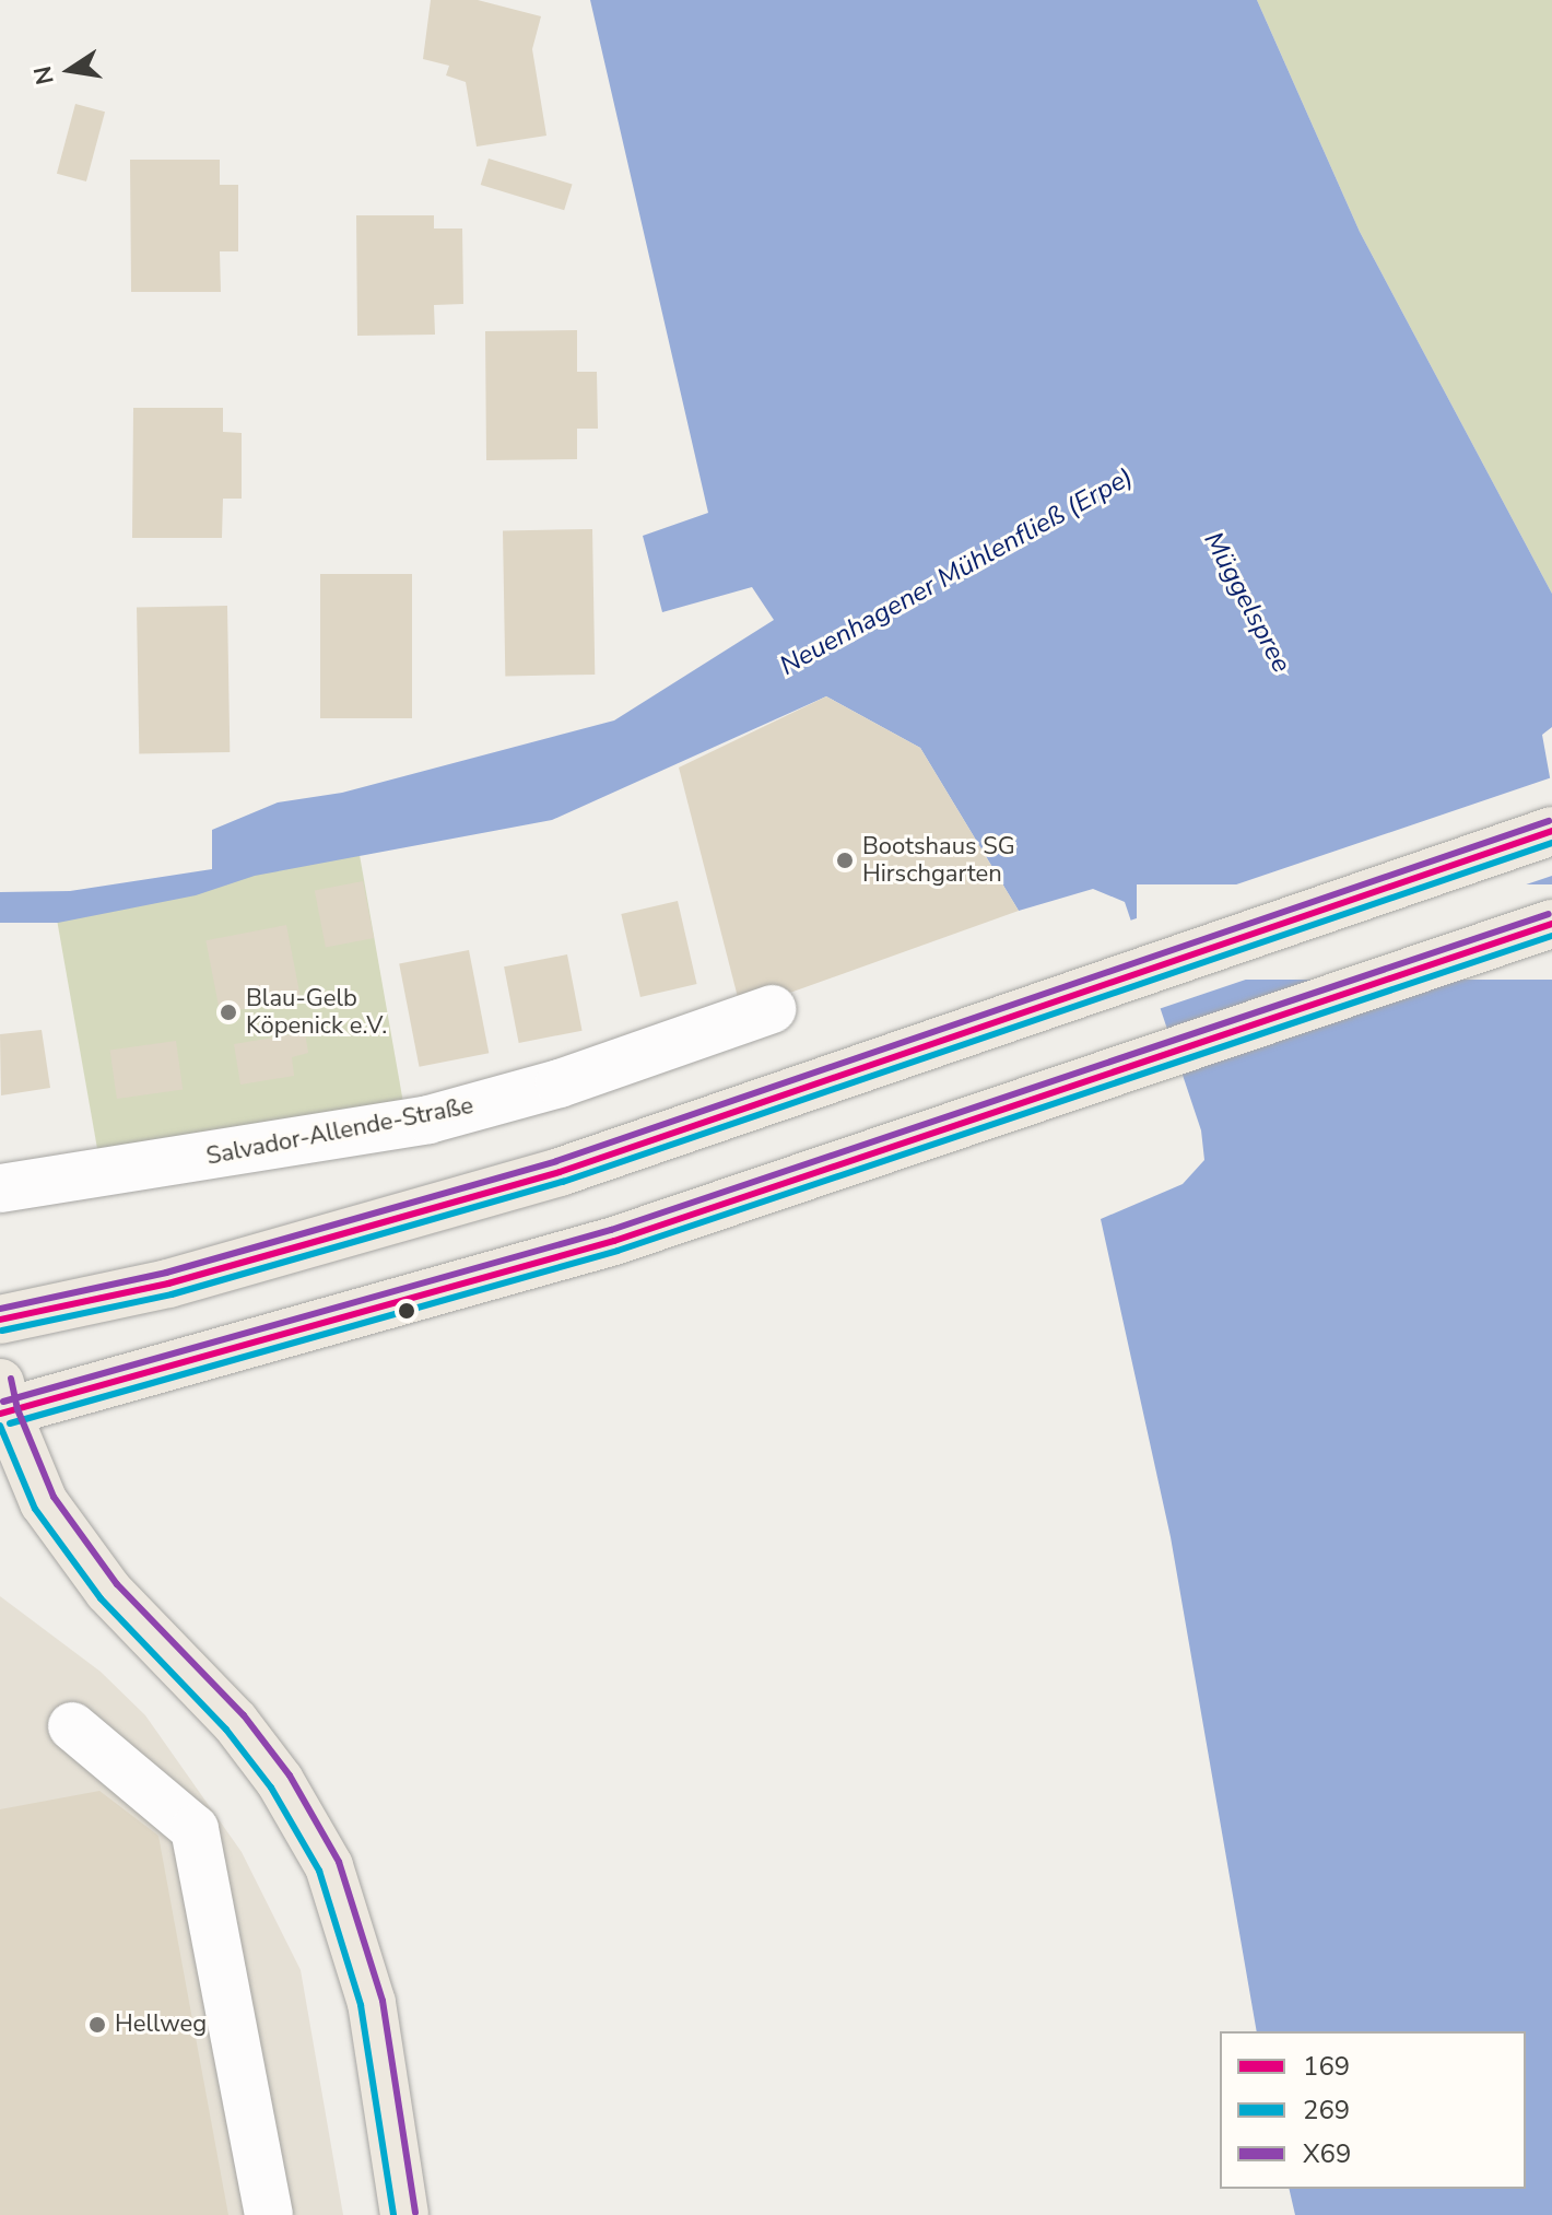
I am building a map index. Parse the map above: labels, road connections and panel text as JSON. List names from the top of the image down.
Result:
{
  "streets": {
    "street": ["Salvador-Allende-Straße"]
  },
  "water": ["Neuenhagener Mühlenfließ (Erpe)", "Müggelspree"],
  "places": ["Bootshaus SG Hirschgarten", "Blau-Gelb Köpenick e.V.", "Hellweg"],
  "lines": ["transit line X69", "transit line 169", "transit line 269"],
  "legend": ["169", "269", "X69"],
  "north": "left"
}
